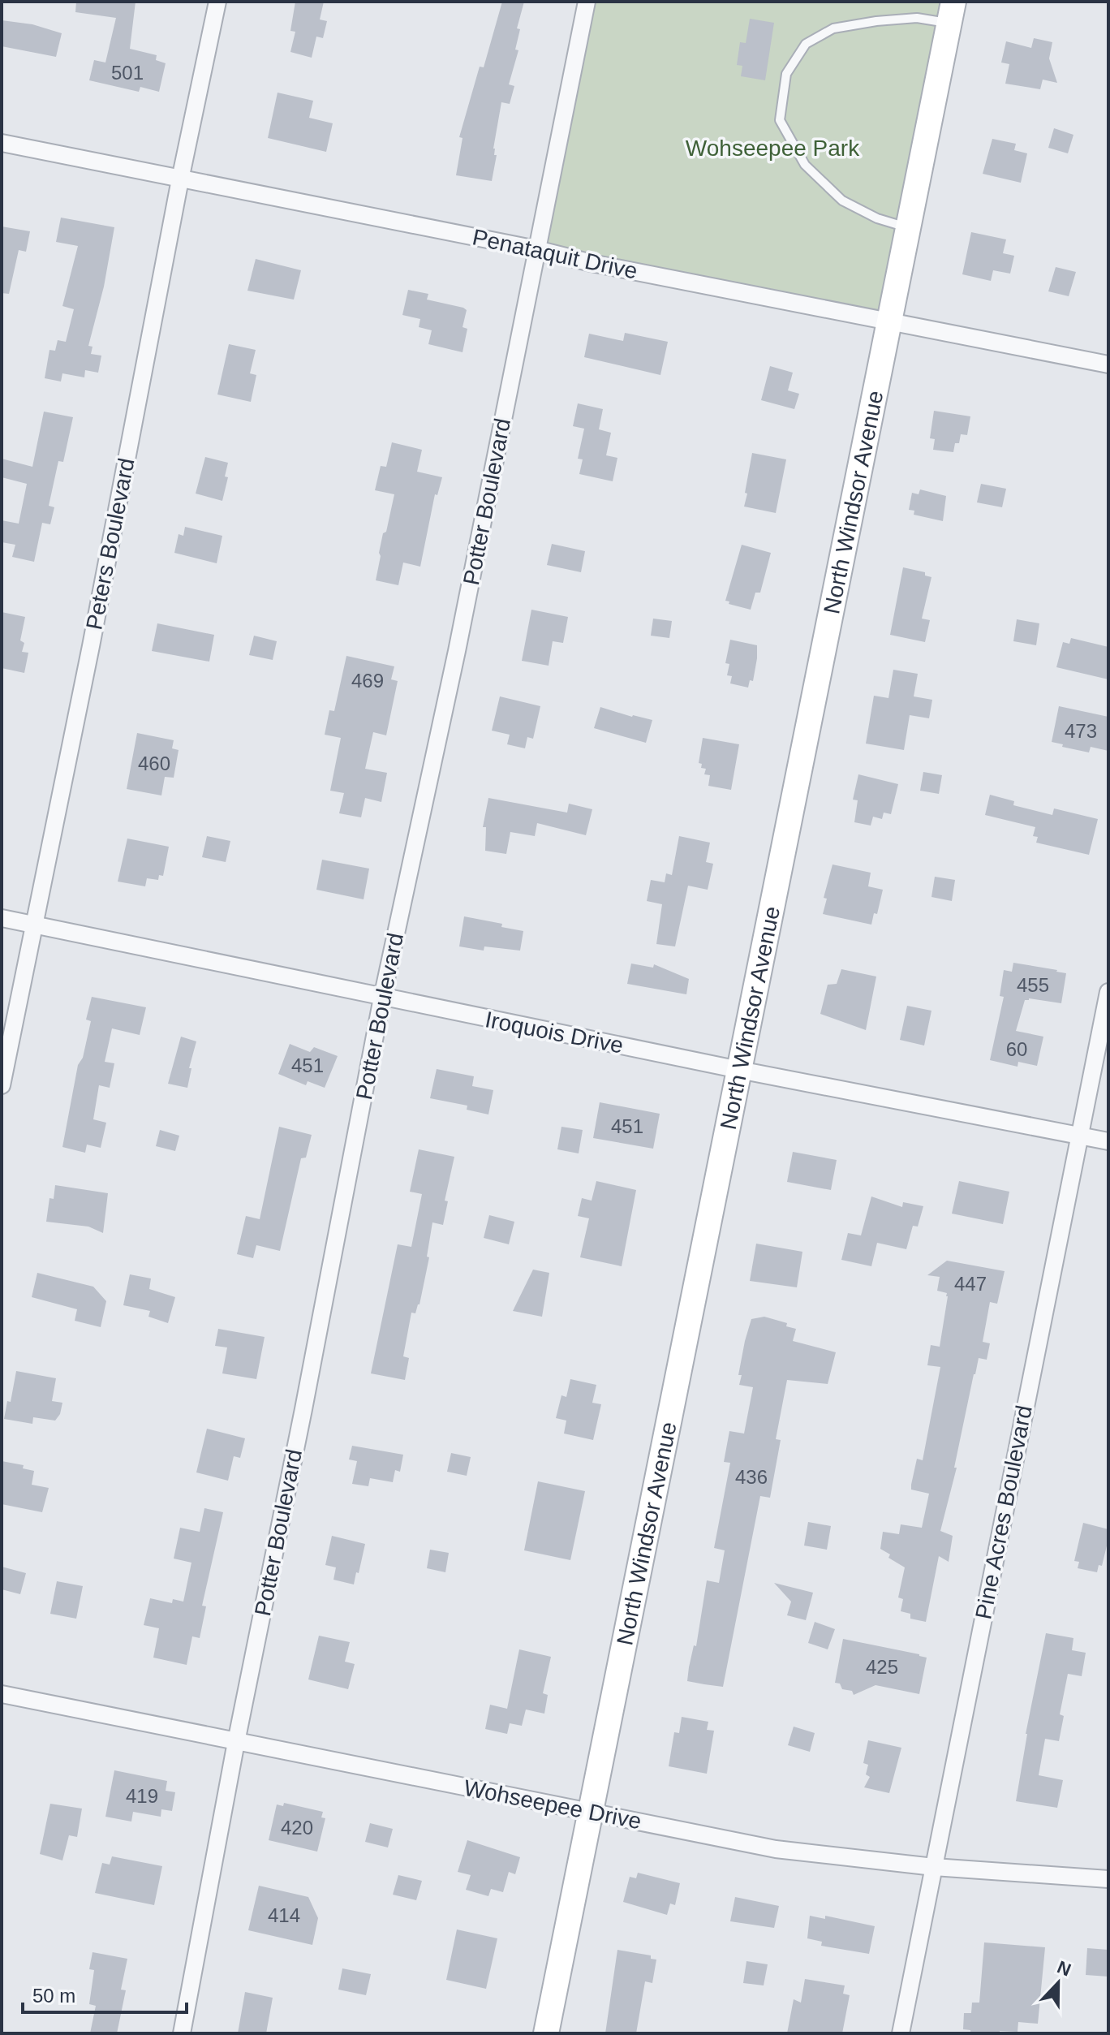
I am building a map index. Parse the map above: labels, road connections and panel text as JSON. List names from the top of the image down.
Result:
{
  "streets": {
    "street": [
      "Penataquit Drive",
      "Potter Boulevard",
      "North Windsor Avenue",
      "Peters Boulevard",
      "Iroquois Drive",
      "Pine Acres Boulevard",
      "Wohseepee Drive"
    ]
  },
  "crossings": [
    ["Penataquit Drive", "Potter Boulevard"],
    ["Penataquit Drive", "North Windsor Avenue"],
    ["Penataquit Drive", "Peters Boulevard"],
    ["Potter Boulevard", "Iroquois Drive"],
    ["Potter Boulevard", "Wohseepee Drive"],
    ["North Windsor Avenue", "Iroquois Drive"],
    ["North Windsor Avenue", "Wohseepee Drive"],
    ["Peters Boulevard", "Iroquois Drive"],
    ["Iroquois Drive", "Pine Acres Boulevard"],
    ["Pine Acres Boulevard", "Wohseepee Drive"]
  ],
  "parks": ["Wohseepee Park"],
  "house_numbers": [
    "501",
    "469",
    "473",
    "460",
    "455",
    "60",
    "451",
    "451",
    "447",
    "436",
    "425",
    "419",
    "420",
    "414"
  ],
  "scale_bar": "50 m",
  "north": "top"
}
